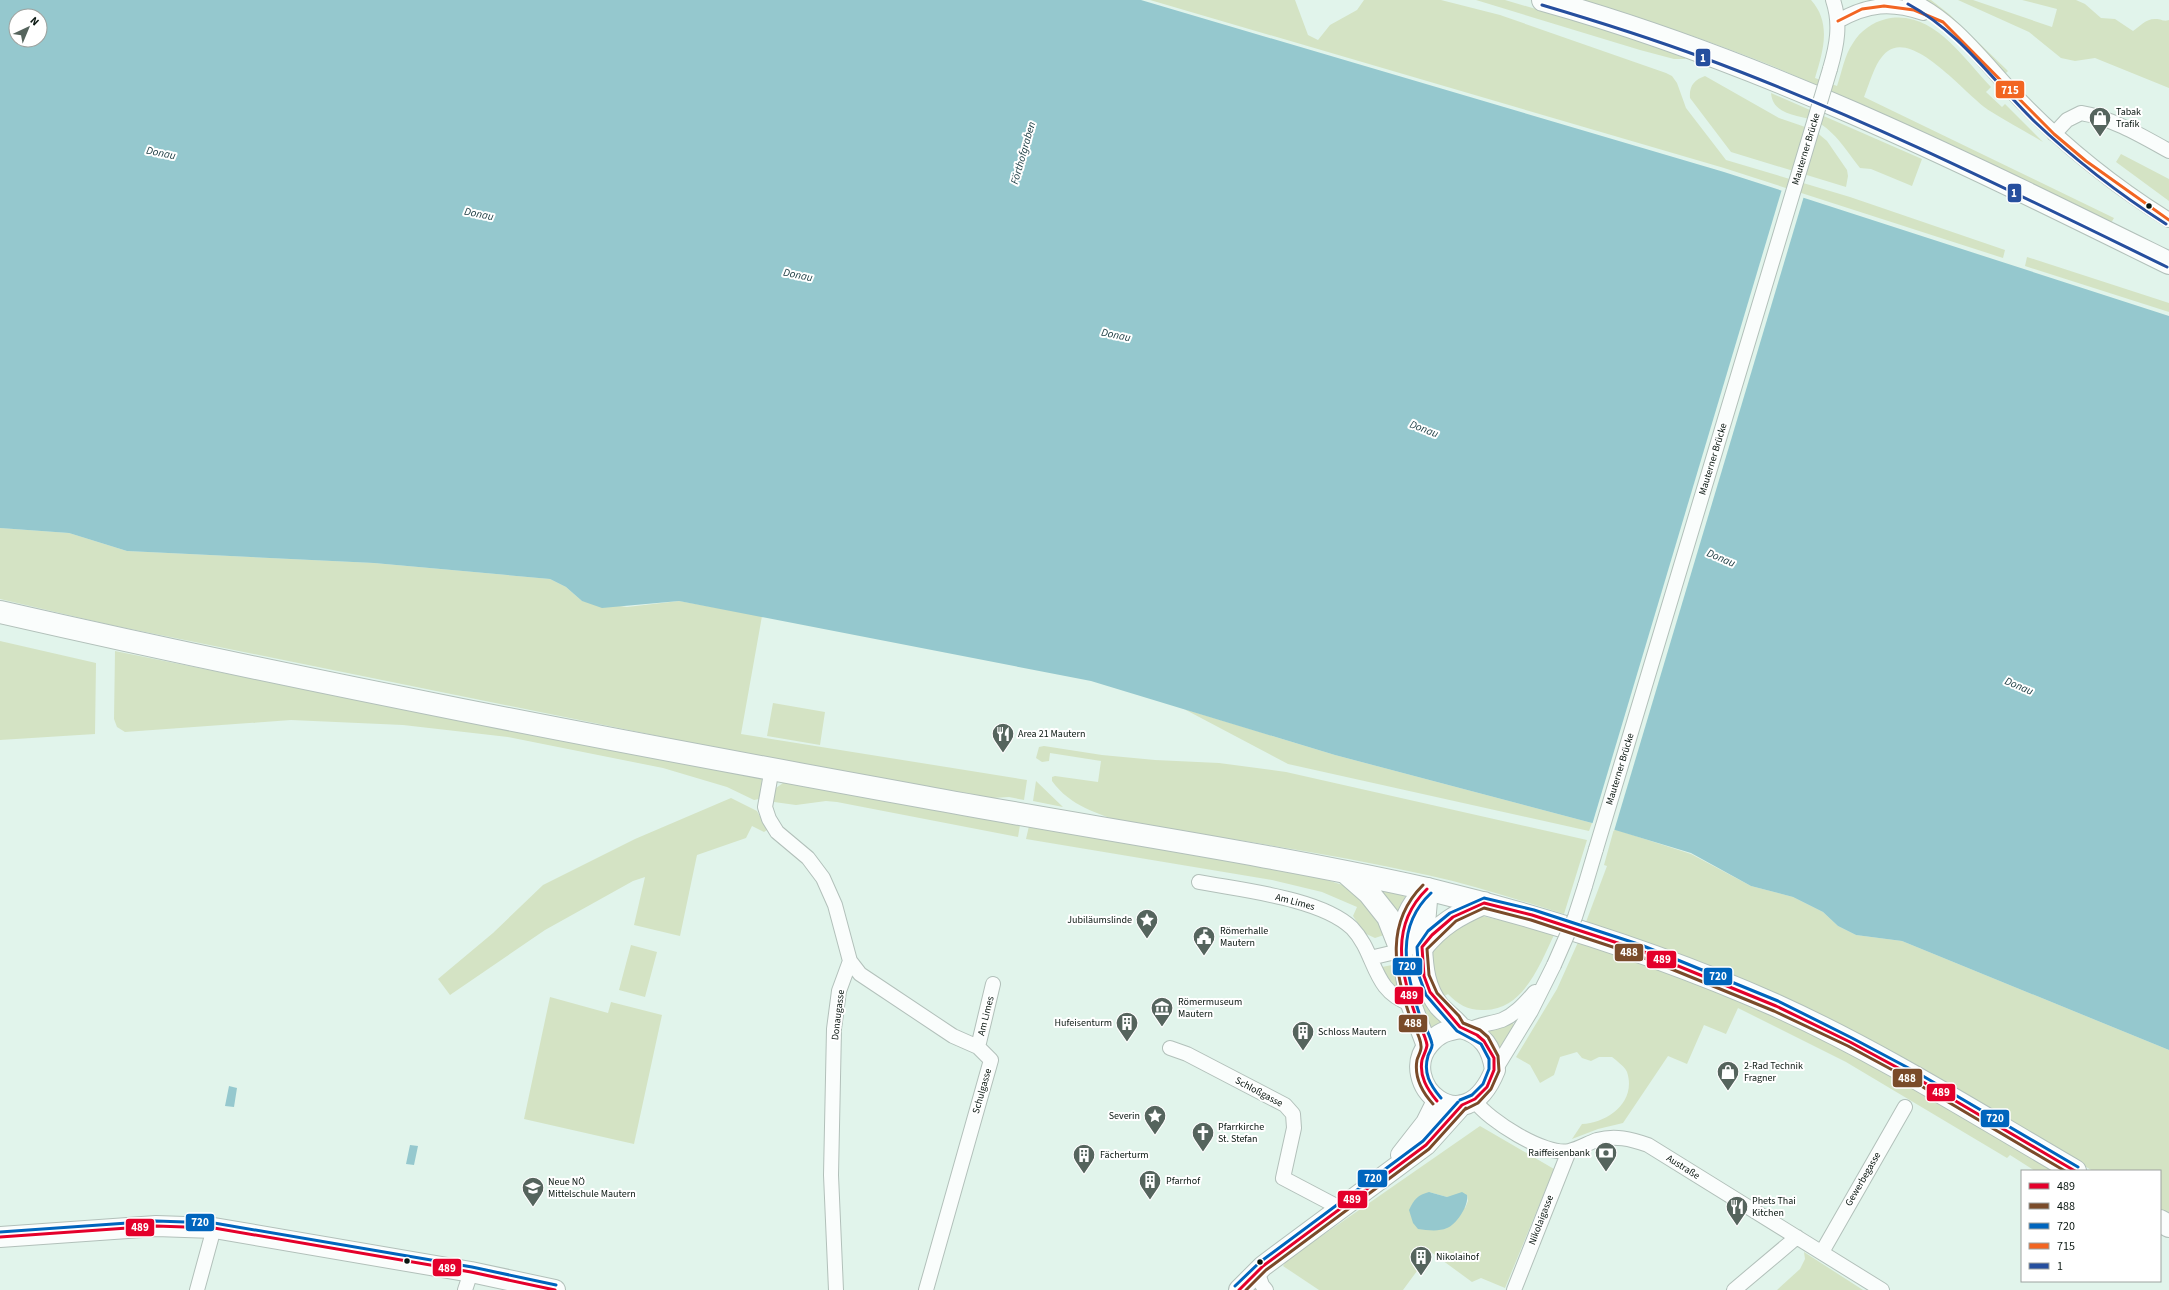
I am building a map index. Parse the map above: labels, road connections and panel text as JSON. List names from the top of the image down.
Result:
{
  "streets": {
    "street": [
      "Mauterner Brücke",
      "Am Limes",
      "Donaugasse",
      "Schulgasse",
      "Schloßgasse",
      "Austraße",
      "Gewerbegasse",
      "Nikolaigasse"
    ]
  },
  "crossings": [
    ["Am Limes", "Schulgasse"],
    ["Donaugasse", "Schulgasse"],
    ["Austraße", "Gewerbegasse"],
    ["Austraße", "Nikolaigasse"]
  ],
  "water": ["Donau", "Förthofgraben"],
  "places": {
    "shop": ["Tabak Trafik", "2-Rad Technik Fragner"],
    "restaurant": ["Area 21 Mautern", "Phets Thai Kitchen"],
    "place": ["Jubiläumslinde", "Severin"],
    "public building": ["Römerhalle Mautern"],
    "museum": ["Römermuseum Mautern"],
    "building": [
      "Hufeisenturm",
      "Schloss Mautern",
      "Fächerturm",
      "Pfarrhof",
      "Nikolaihof"
    ],
    "church": ["Pfarrkirche St. Stefan"],
    "bank": ["Raiffeisenbank"],
    "school or university": ["Neue NÖ Mittelschule Mautern"]
  },
  "lines": [
    "transit line 1",
    "transit line 715",
    "transit line 488",
    "transit line 489",
    "transit line 720"
  ],
  "legend": [
    "489",
    "488",
    "720",
    "715",
    "1"
  ],
  "north": "top right"
}
